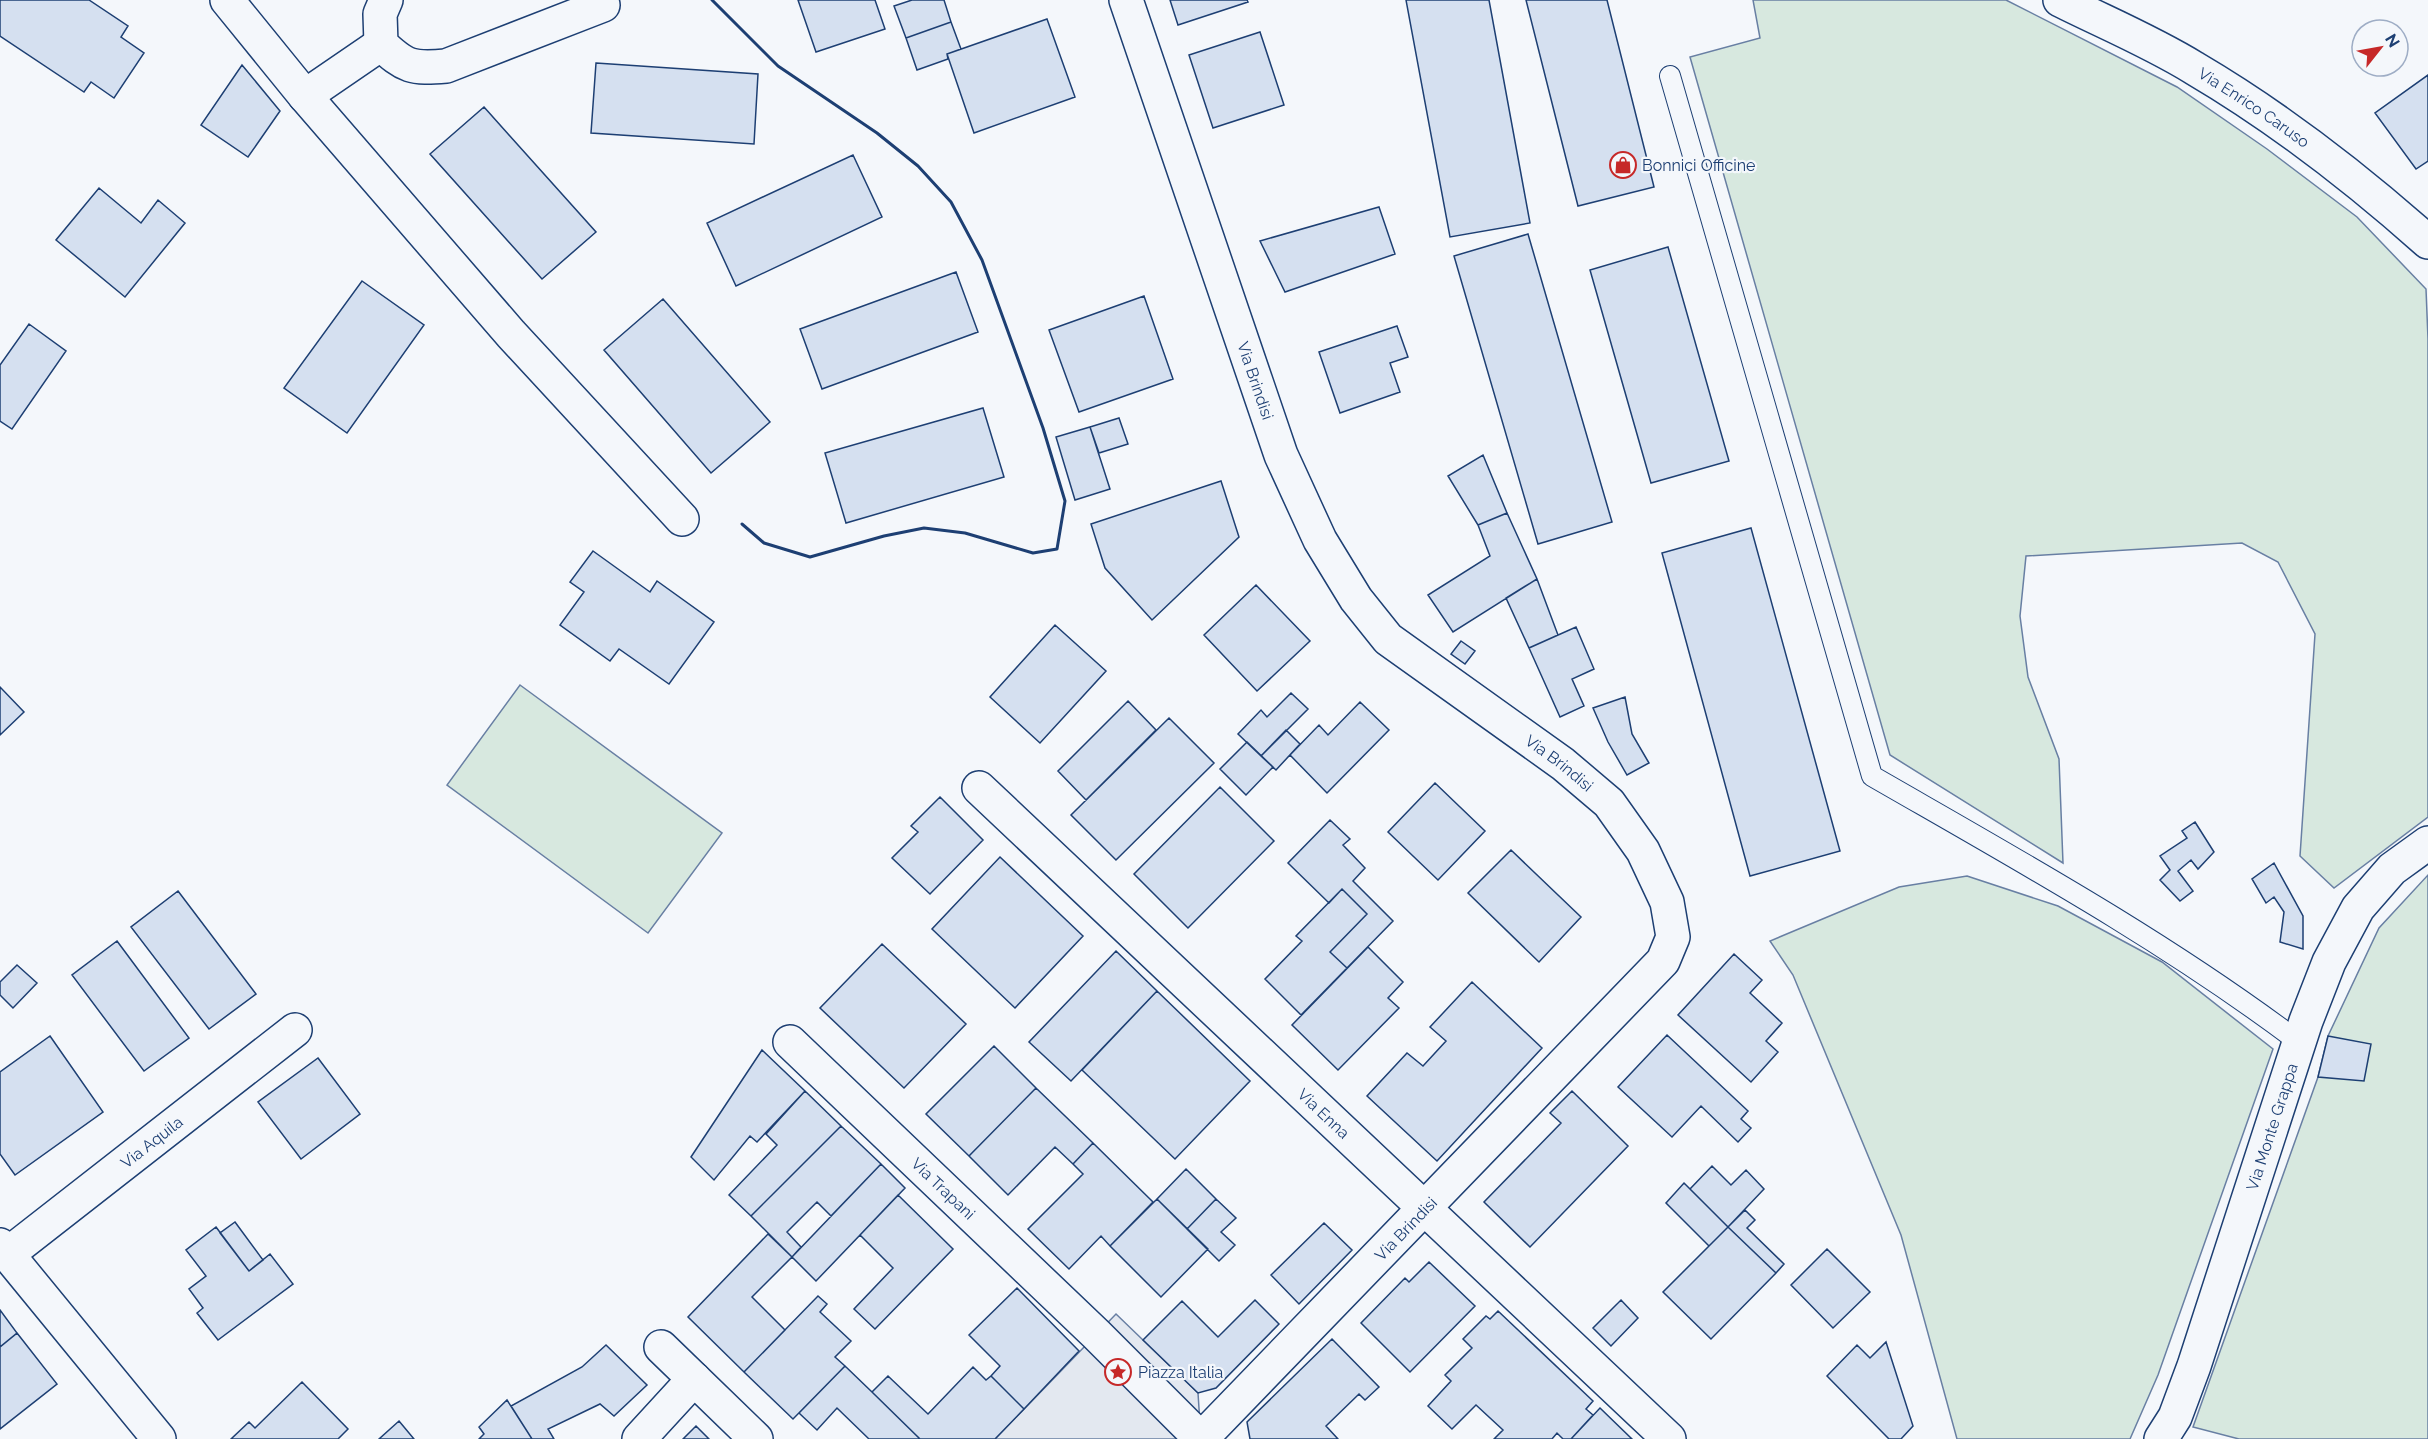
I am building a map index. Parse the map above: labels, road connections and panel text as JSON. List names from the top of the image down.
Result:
{
  "streets": {
    "street": [
      "Via Enrico Caruso",
      "Via Brindisi",
      "Via Enna",
      "Via Monte Grappa",
      "Via Aquila",
      "Via Trapani"
    ]
  },
  "crossings": [
    ["Via Brindisi", "Via Enna"],
    ["Via Brindisi", "Via Trapani"]
  ],
  "places": {
    "shop": ["Bonnici Officine"],
    "place": ["Piazza Italia"]
  },
  "north": "top right"
}
